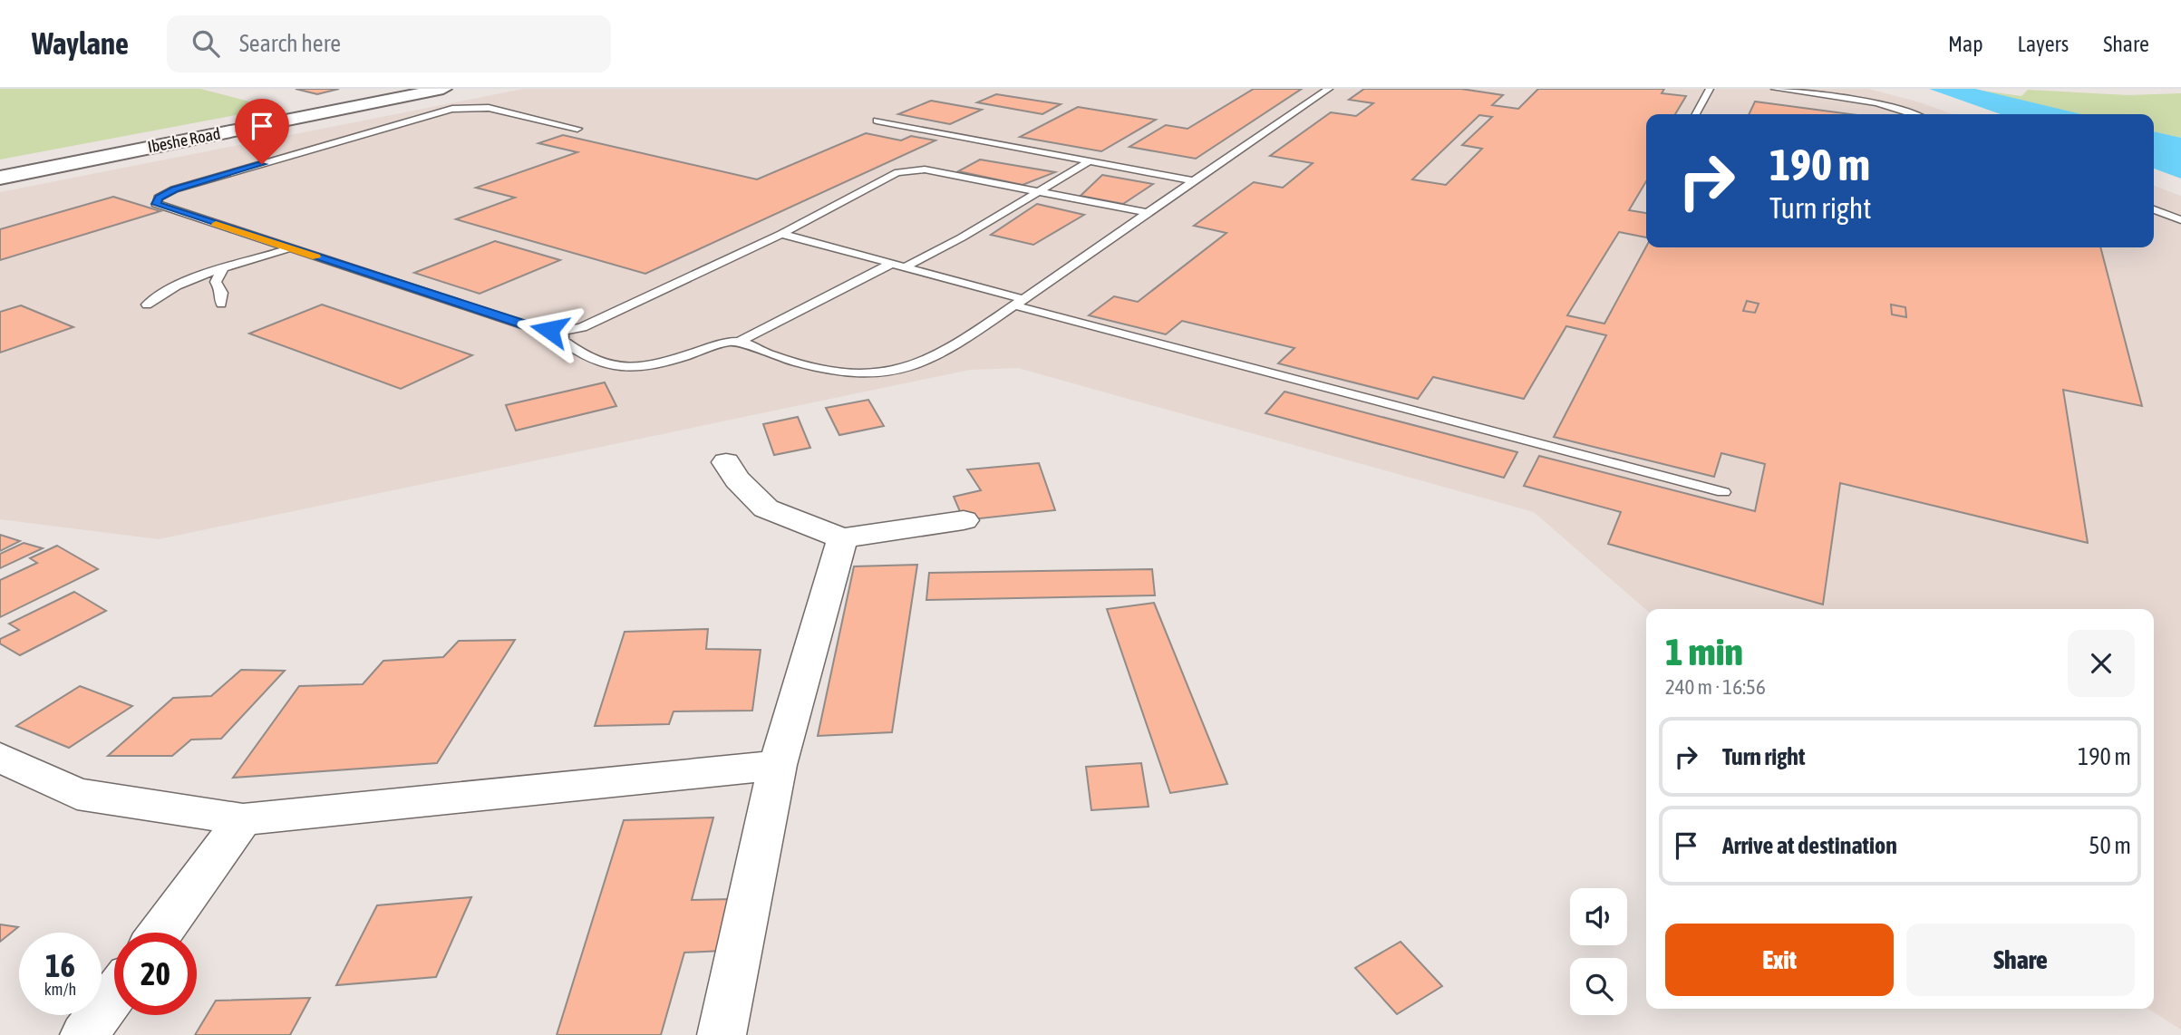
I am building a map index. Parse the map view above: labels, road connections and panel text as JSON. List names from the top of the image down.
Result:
{
  "streets": {
    "main road": ["Ibeshe Road"]
  },
  "page": {
    "header": "Waylane",
    "search": "Search here",
    "nav": ["Map", "Layers", "Share"],
    "turn": ["190 m", "Turn right"],
    "heading": ["1 min", "240 m · 16:56"],
    "list": [
      {
        "name": "Turn right",
        "value": "190 m"
      },
      {
        "name": "Arrive at destination",
        "value": "50 m"
      }
    ],
    "buttons": ["Exit", "Share"],
    "speed": "16 km/h",
    "limit": "20"
  }
}
